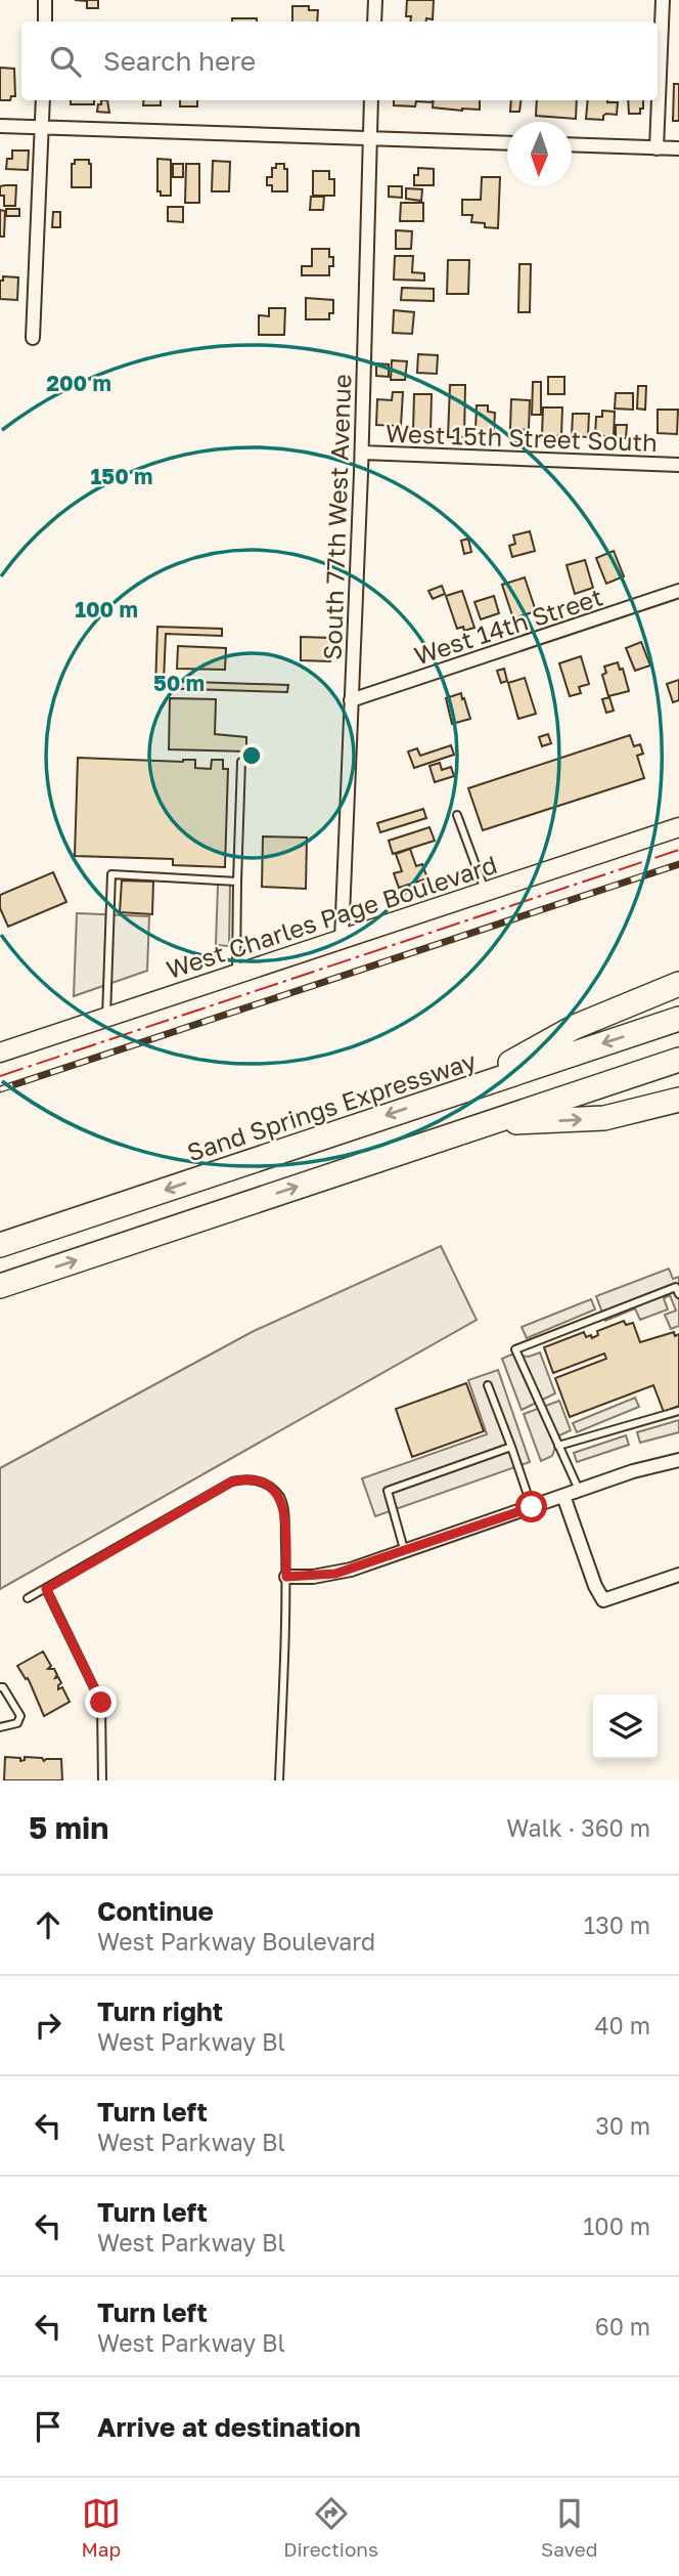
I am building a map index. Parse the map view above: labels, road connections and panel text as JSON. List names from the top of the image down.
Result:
{
  "streets": {
    "highway": ["Sand Springs Expressway"],
    "main road": ["West Charles Page Boulevard"],
    "street": ["West 15th Street South", "South 77th West Avenue", "West 14th Street"]
  },
  "crossings": [
    ["West 15th Street South", "South 77th West Avenue"],
    ["South 77th West Avenue", "West 14th Street"],
    ["South 77th West Avenue", "West Charles Page Boulevard"]
  ],
  "north": "bottom",
  "page": {
    "search": "Search here",
    "heading": ["5 min", "Walk · 360 m"],
    "list": [
      ["Continue", "West Parkway Boulevard", "130 m"],
      ["Turn right", "West Parkway Bl", "40 m"],
      ["Turn left", "West Parkway Bl", "30 m"],
      ["Turn left", "West Parkway Bl", "100 m"],
      ["Turn left", "West Parkway Bl", "60 m"],
      "Arrive at destination"
    ],
    "nav": ["Map", "Directions", "Saved"]
  },
  "rings": [
    "200 m",
    "150 m",
    "100 m",
    "50 m"
  ]
}
